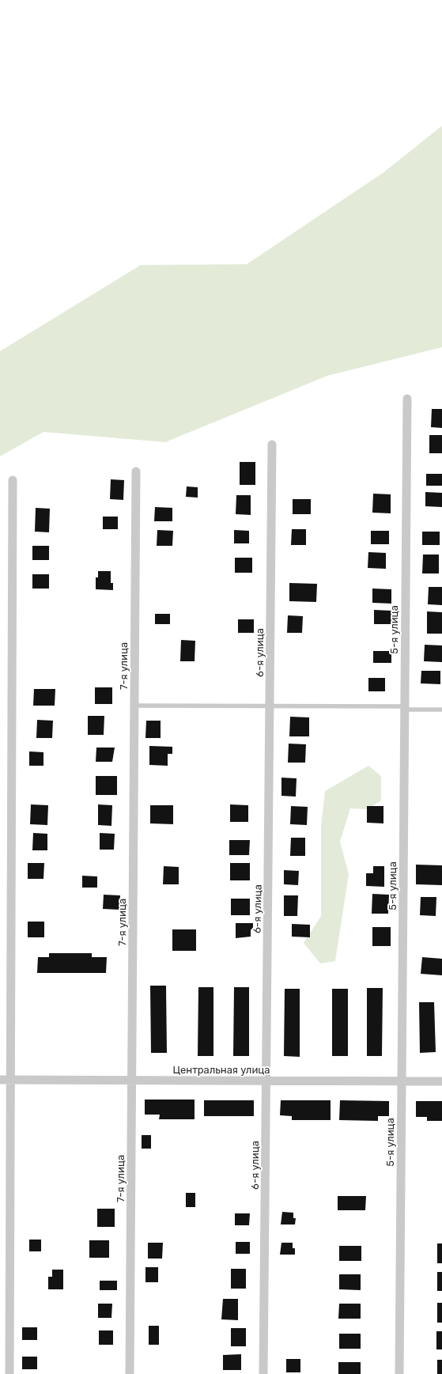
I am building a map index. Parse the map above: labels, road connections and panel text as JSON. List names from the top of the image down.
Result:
{
  "streets": {
    "street": [
      "5-я улица",
      "6-я улица",
      "7-я улица",
      "Центральная улица"
    ]
  },
  "crossings": [
    ["5-я улица", "Центральная улица"],
    ["6-я улица", "Центральная улица"],
    ["7-я улица", "Центральная улица"]
  ]
}
